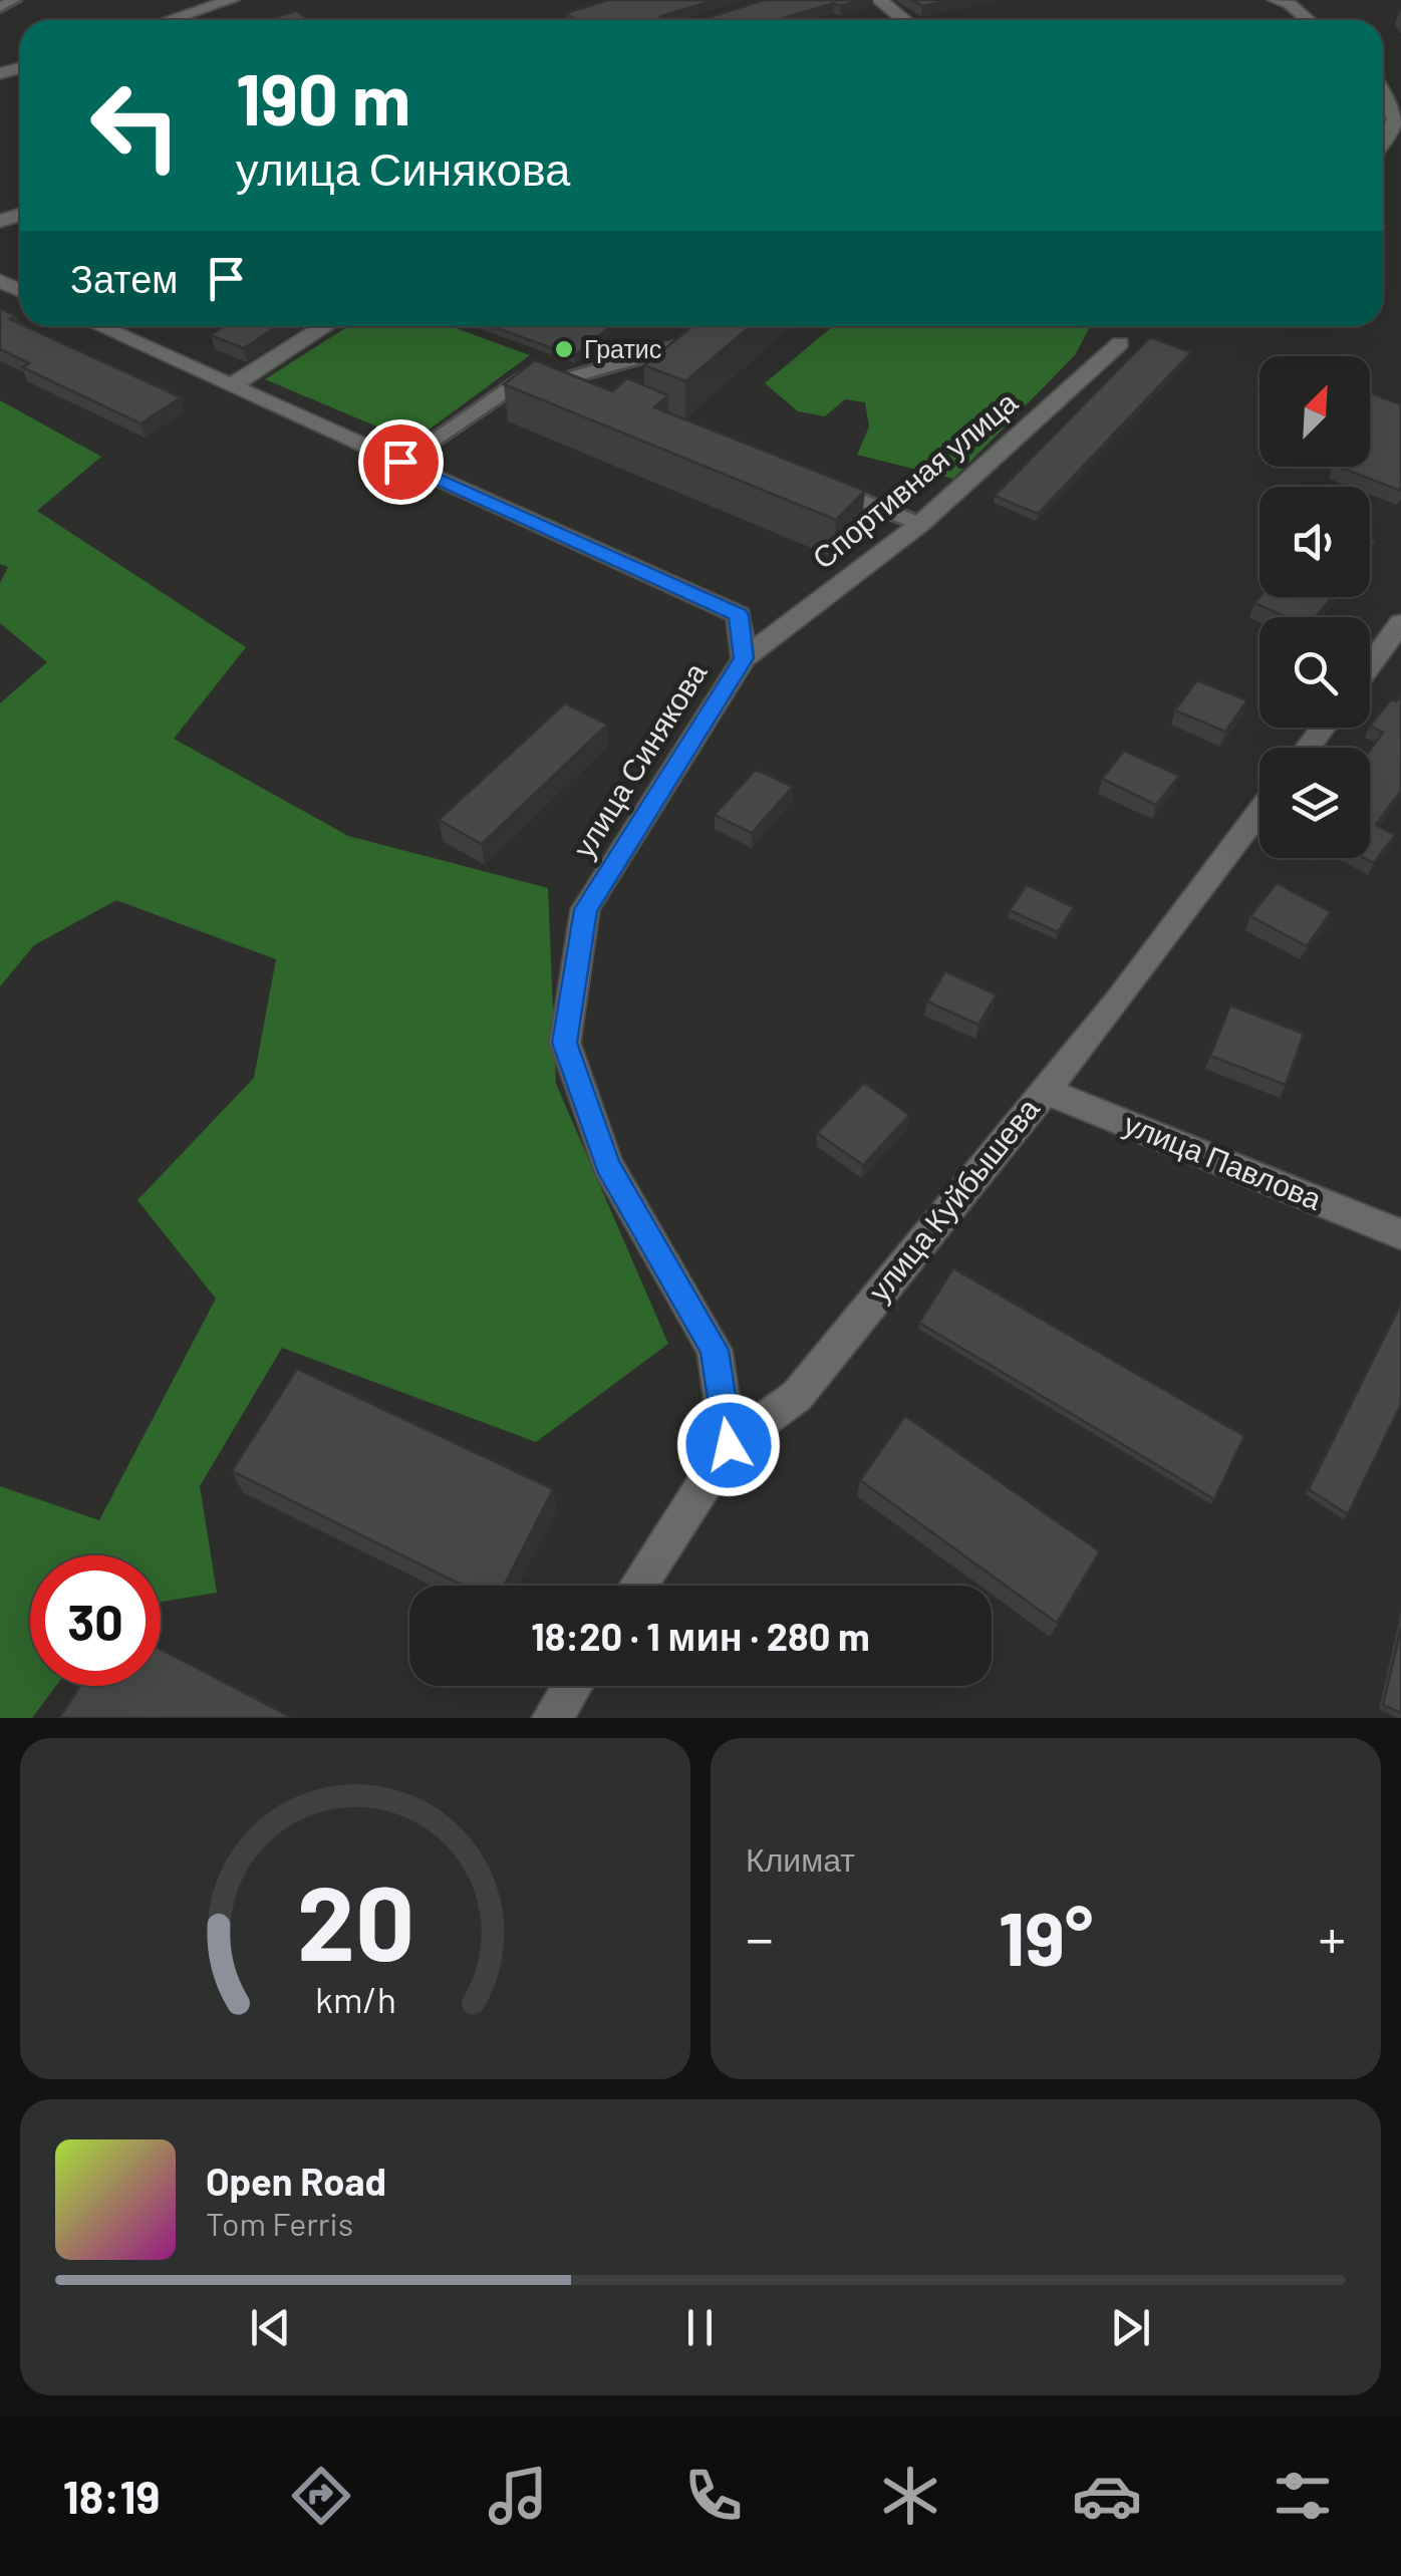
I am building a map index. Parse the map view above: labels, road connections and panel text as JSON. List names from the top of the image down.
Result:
{
  "streets": {
    "street": [
      "Спортивная улица",
      "улица Синякова",
      "улица Павлова",
      "улица Куйбышева"
    ]
  },
  "crossings": [
    ["Спортивная улица", "улица Синякова"],
    ["улица Синякова", "улица Куйбышева"],
    ["улица Павлова", "улица Куйбышева"]
  ],
  "places": ["Гратис"],
  "north": "top right",
  "page": {
    "turn": ["190 m", "улица Синякова"],
    "then": "Затем",
    "limit": "30",
    "trip": "18:20 · 1 мин · 280 m",
    "tile": "Климат",
    "heat": ["−", "19°", "+"],
    "song": ["Open Road", "Tom Ferris"],
    "tabs": "18:19",
    "gauge": ["20", "km/h"]
  }
}
